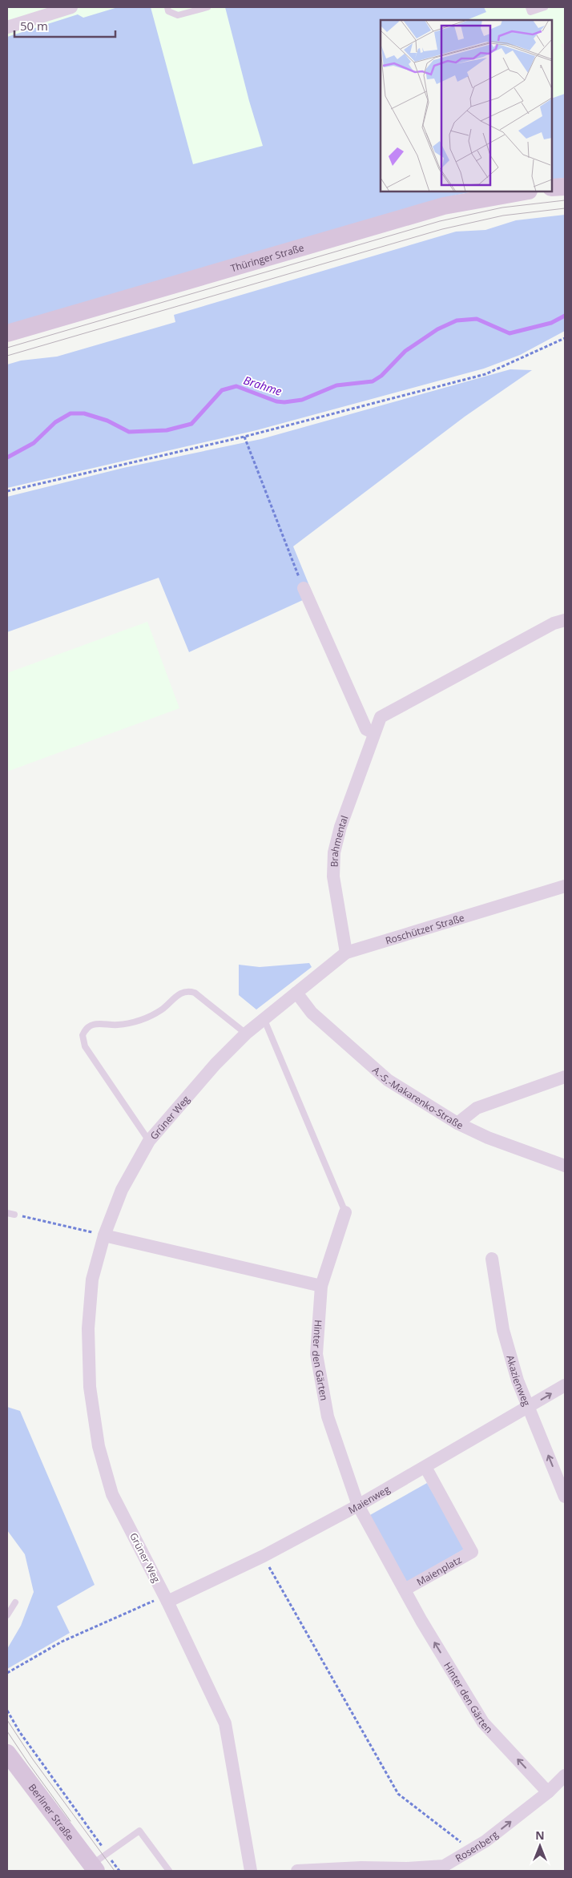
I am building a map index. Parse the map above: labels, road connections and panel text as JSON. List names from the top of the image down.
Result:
{
  "streets": {
    "main road": ["Thüringer Straße", "Berliner Straße"],
    "street": [
      "Brahmental",
      "Roschützer Straße",
      "A.-S.-Makarenko-Straße",
      "Grüner Weg",
      "Hinter den Gärten",
      "Akazienweg",
      "Maienweg",
      "Maienplatz",
      "Rosenberg"
    ]
  },
  "crossings": [
    ["Brahmental", "Roschützer Straße"],
    ["Roschützer Straße", "A.-S.-Makarenko-Straße"],
    ["Roschützer Straße", "Grüner Weg"],
    ["A.-S.-Makarenko-Straße", "Grüner Weg"],
    ["Grüner Weg", "Maienweg"],
    ["Hinter den Gärten", "Maienweg"],
    ["Hinter den Gärten", "Maienplatz"],
    ["Hinter den Gärten", "Rosenberg"],
    ["Akazienweg", "Maienweg"],
    ["Maienweg", "Maienplatz"]
  ],
  "one_way": ["Hinter den Gärten", "Akazienweg", "Rosenberg"],
  "water": ["Brahme"],
  "scale_bar": "50 m",
  "north": "top"
}
